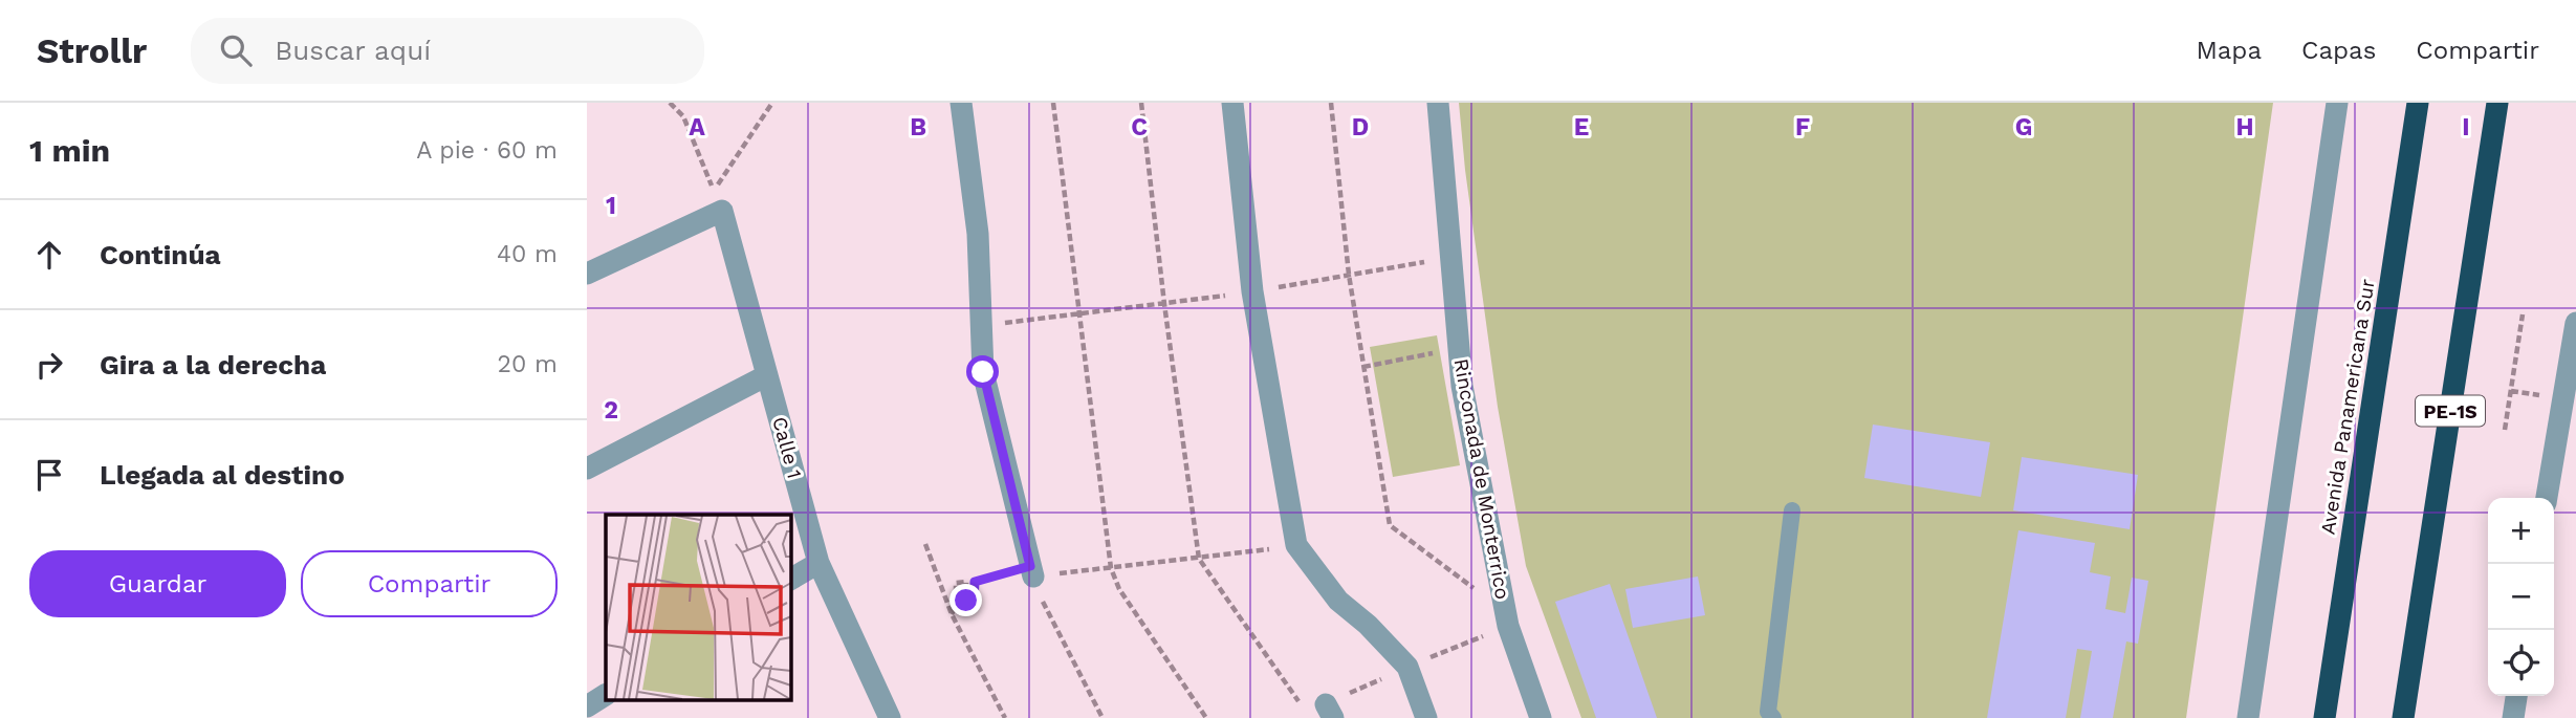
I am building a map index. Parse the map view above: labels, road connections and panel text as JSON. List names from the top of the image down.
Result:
{
  "streets": {
    "highway": ["Avenida Panamericana Sur", "PE-1S"],
    "street": ["Calle 1", "Rinconada de Monterrico"]
  },
  "page": {
    "header": "Strollr",
    "search": "Buscar aquí",
    "nav": ["Mapa", "Capas", "Compartir"],
    "heading": ["1 min", "A pie · 60 m"],
    "list": [
      ["Continúa", "40 m"],
      ["Gira a la derecha", "20 m"],
      "Llegada al destino"
    ],
    "map_buttons": ["+", "−"],
    "buttons": ["Guardar", "Compartir"]
  },
  "grid": {
    "columns": [
      "A",
      "B",
      "C",
      "D",
      "E",
      "F",
      "G",
      "H",
      "I"
    ],
    "rows": ["1", "2"]
  }
}
